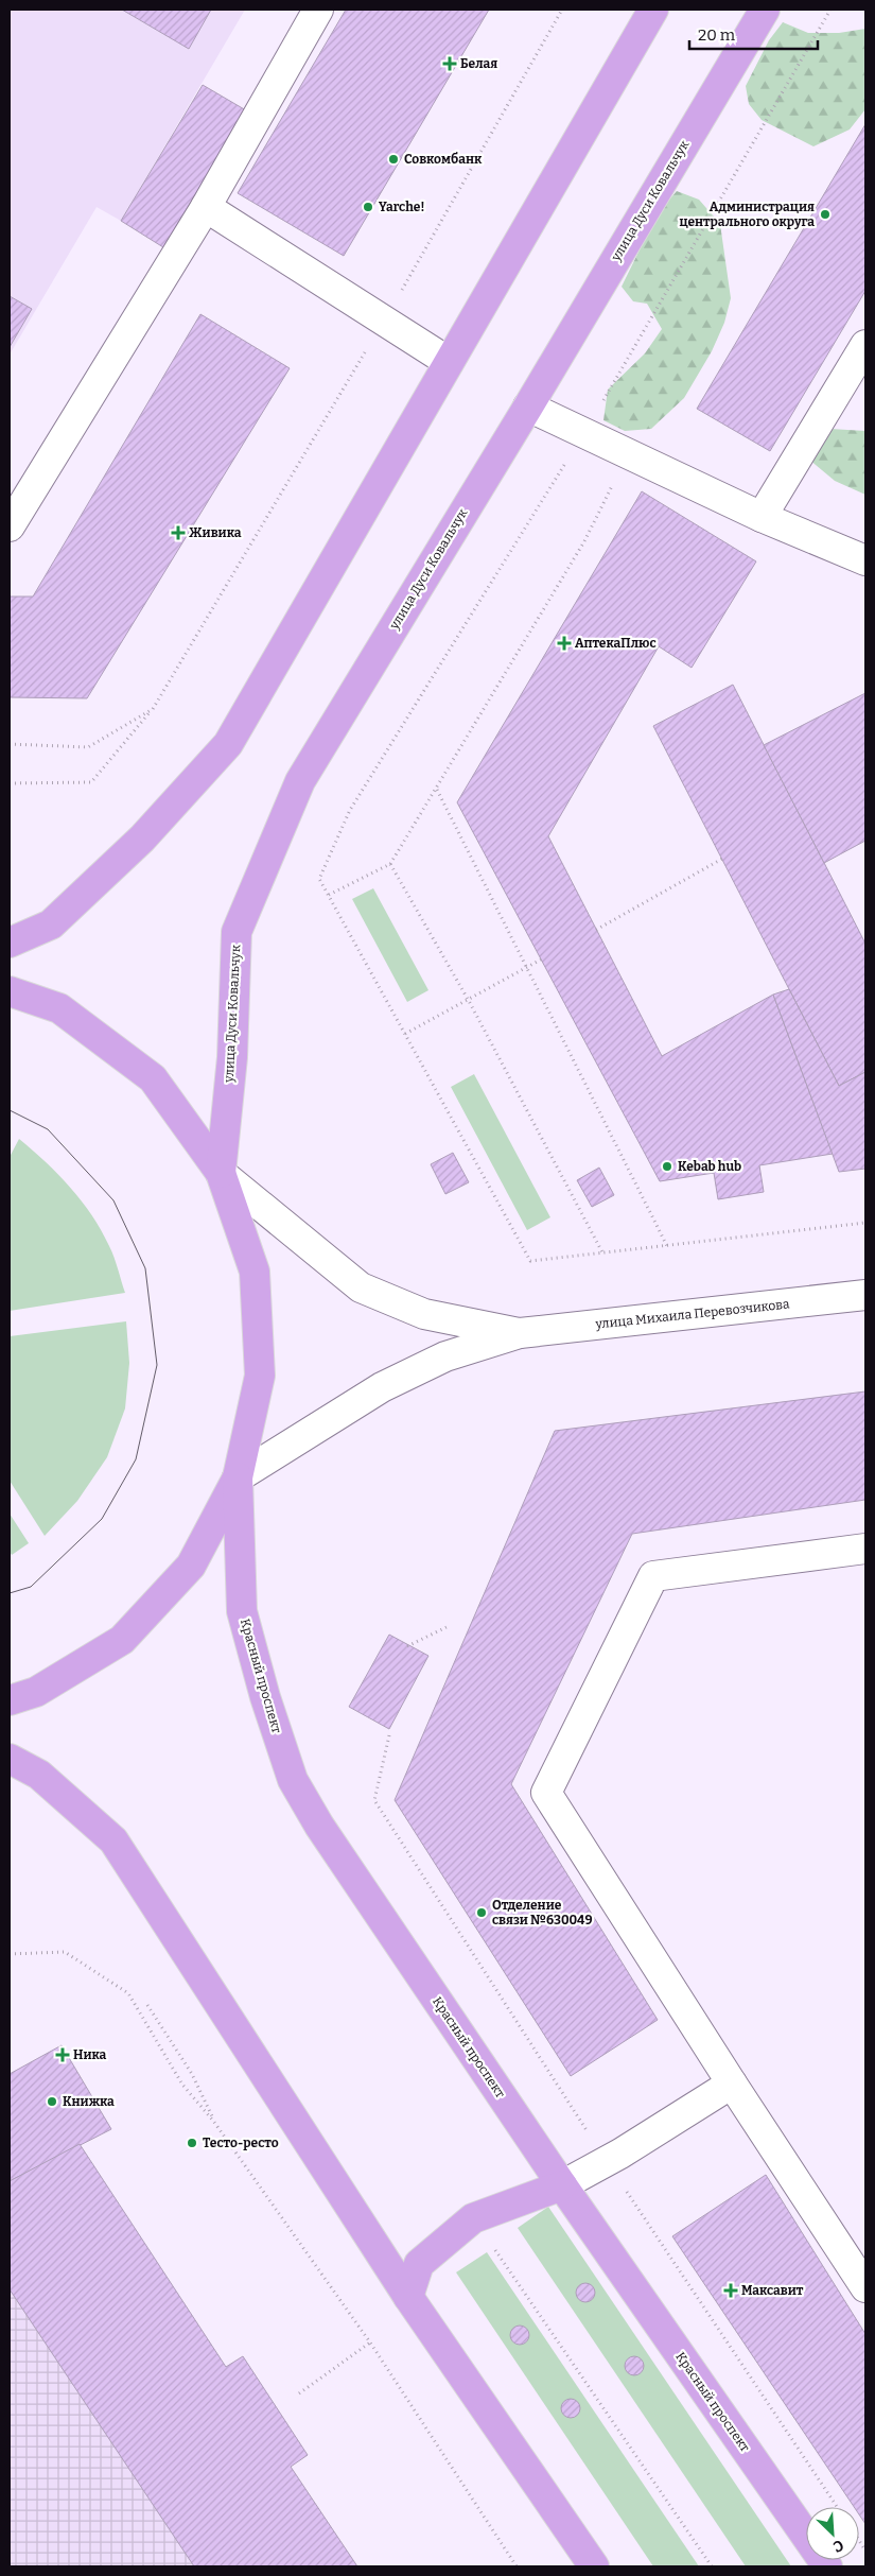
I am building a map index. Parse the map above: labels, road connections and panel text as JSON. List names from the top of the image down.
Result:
{
  "streets": {
    "main road": ["улица Дуси Ковальчук", "Красный проспект"],
    "street": ["улица Михаила Перевозчикова"]
  },
  "places": {
    "health": [
      "Белая",
      "Живика",
      "АптекаПлюс",
      "Ника",
      "Максавит"
    ],
    "other": [
      "Совкомбанк",
      "Yarche!",
      "Администрация центрального округа",
      "Kebab hub",
      "Отделение связи №630049",
      "Книжка",
      "Тесто-ресто"
    ]
  },
  "scale_bar": "20 m",
  "north": "bottom right"
}
